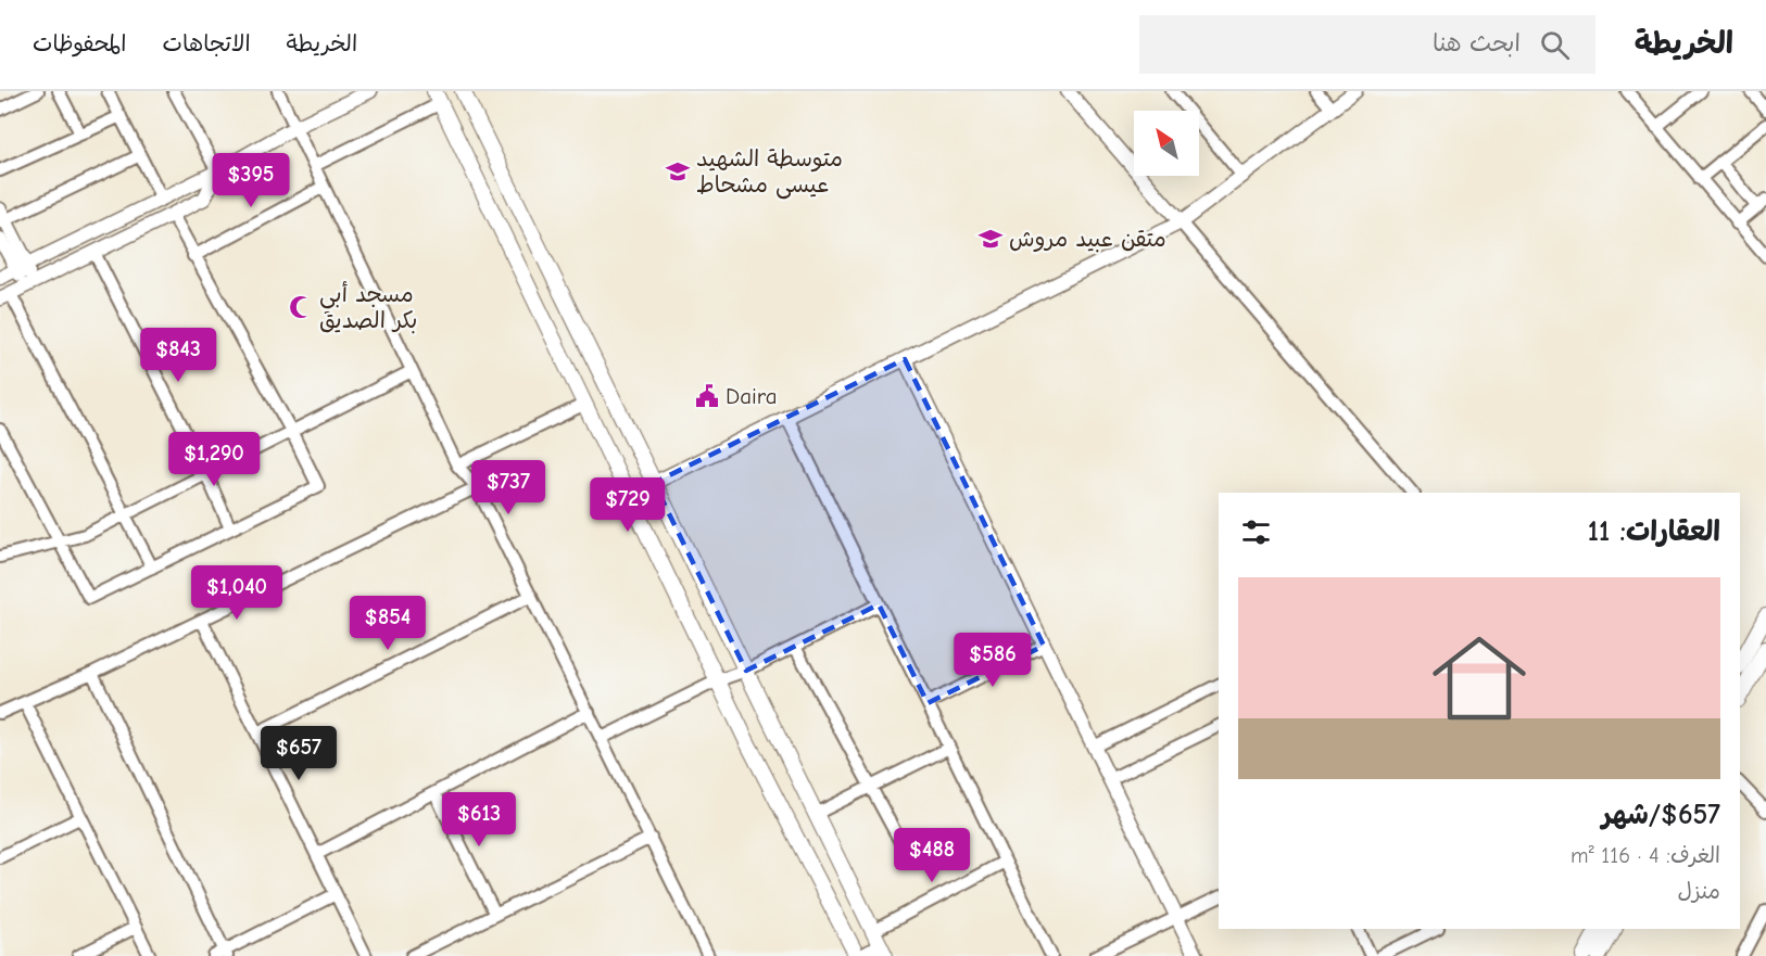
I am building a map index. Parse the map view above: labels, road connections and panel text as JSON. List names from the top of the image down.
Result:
{
  "places": {
    "school or university": ["متوسطة الشهيد عيسى مشحاط", "متقن عبيد مروش"],
    "mosque": ["مسجد أبي بكر الصديق"],
    "public building": ["Daira"]
  },
  "north": "top left",
  "page": {
    "header": "الخريطة",
    "search": "ابحث هنا",
    "nav": ["الخريطة", "الاتجاهات", "المحفوظات"],
    "price": [
      "$395",
      "$843",
      "$1,290",
      "$737",
      "$729",
      "$1,040",
      "$854",
      "$586",
      "$657",
      "$613",
      "$488"
    ],
    "heading": "العقارات: 11",
    "list": [
      {
        "name": "$657/شهر",
        "note": "الغرف: 4 · 116 m² · منزل"
      }
    ]
  }
}
